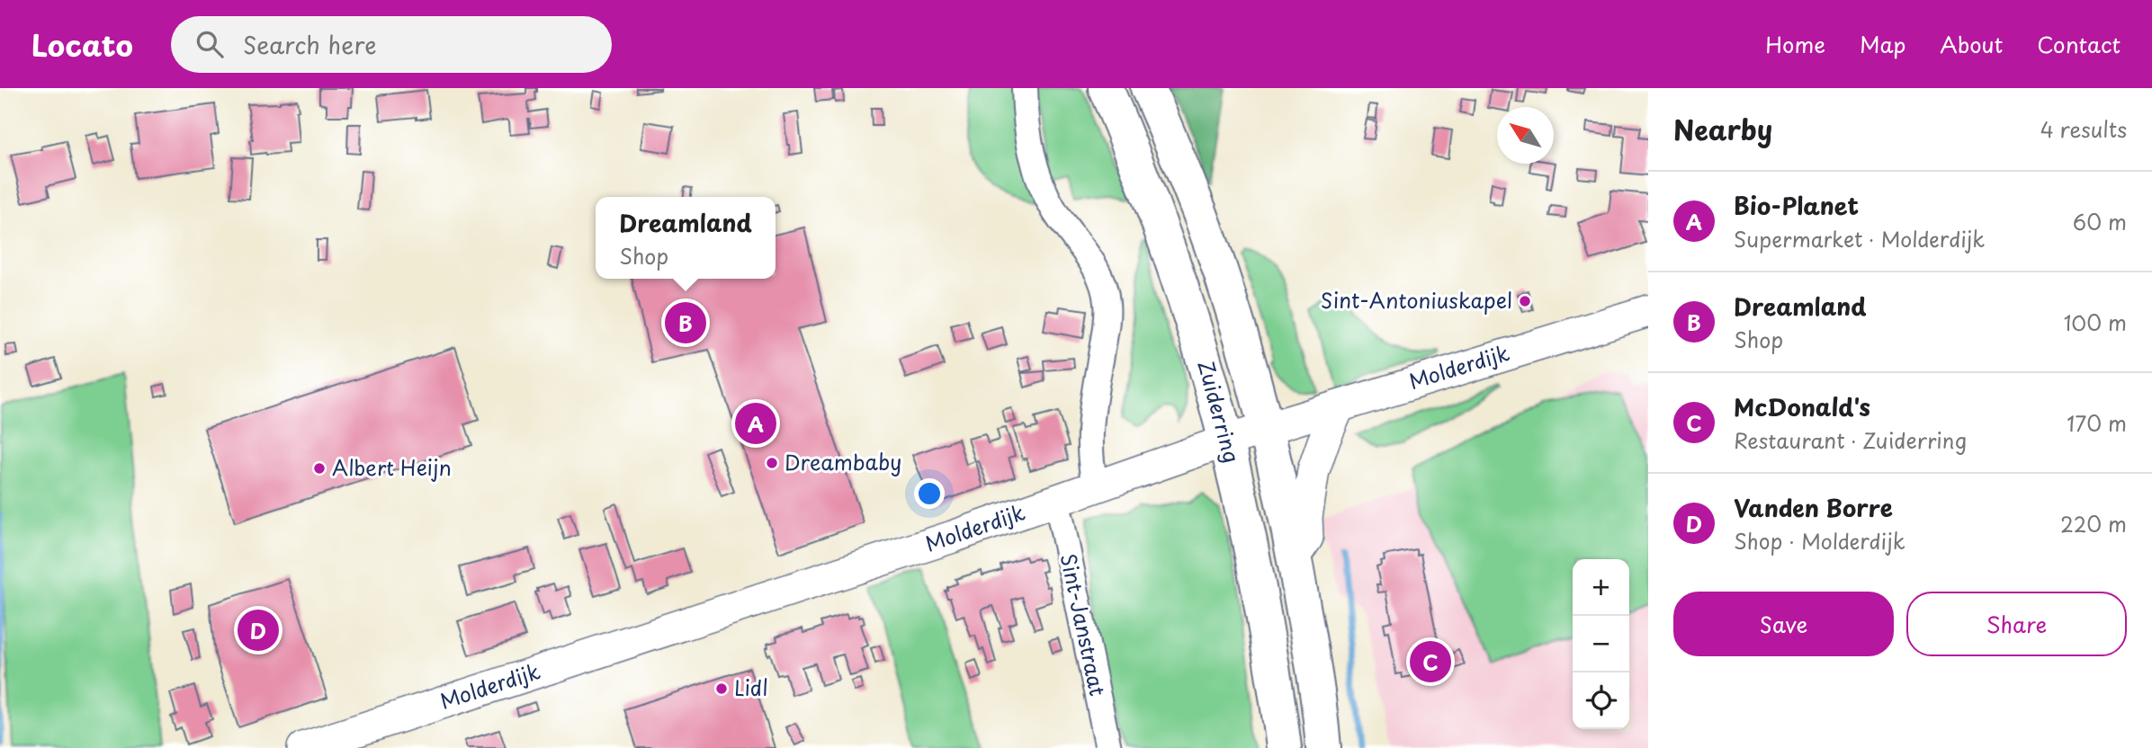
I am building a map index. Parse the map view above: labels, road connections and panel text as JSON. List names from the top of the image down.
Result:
{
  "streets": {
    "highway": ["Zuiderring"],
    "main road": ["Molderdijk"],
    "street": ["Sint-Janstraat"]
  },
  "crossings": [
    ["Molderdijk", "Zuiderring"],
    ["Molderdijk", "Sint-Janstraat"]
  ],
  "places": [
    "Sint-Antoniuskapel",
    "Dreambaby",
    "Albert Heijn",
    "Lidl"
  ],
  "north": "top left",
  "page": {
    "header": "Locato",
    "search": "Search here",
    "nav": [
      "Home",
      "Map",
      "About",
      "Contact"
    ],
    "heading": ["Nearby", "4 results"],
    "list": [
      {
        "mark": "A",
        "name": "Bio-Planet",
        "note": "Supermarket · Molderdijk",
        "value": "60 m"
      },
      {
        "mark": "B",
        "name": "Dreamland",
        "note": "Shop",
        "value": "100 m"
      },
      {
        "mark": "C",
        "name": "McDonald's",
        "note": "Restaurant · Zuiderring",
        "value": "170 m"
      },
      {
        "mark": "D",
        "name": "Vanden Borre",
        "note": "Shop · Molderdijk",
        "value": "220 m"
      }
    ],
    "popup": ["Dreamland", "Shop"],
    "pins": [
      "B",
      "A",
      "D",
      "C"
    ],
    "map_buttons": ["+", "−"],
    "buttons": ["Save", "Share"]
  }
}
